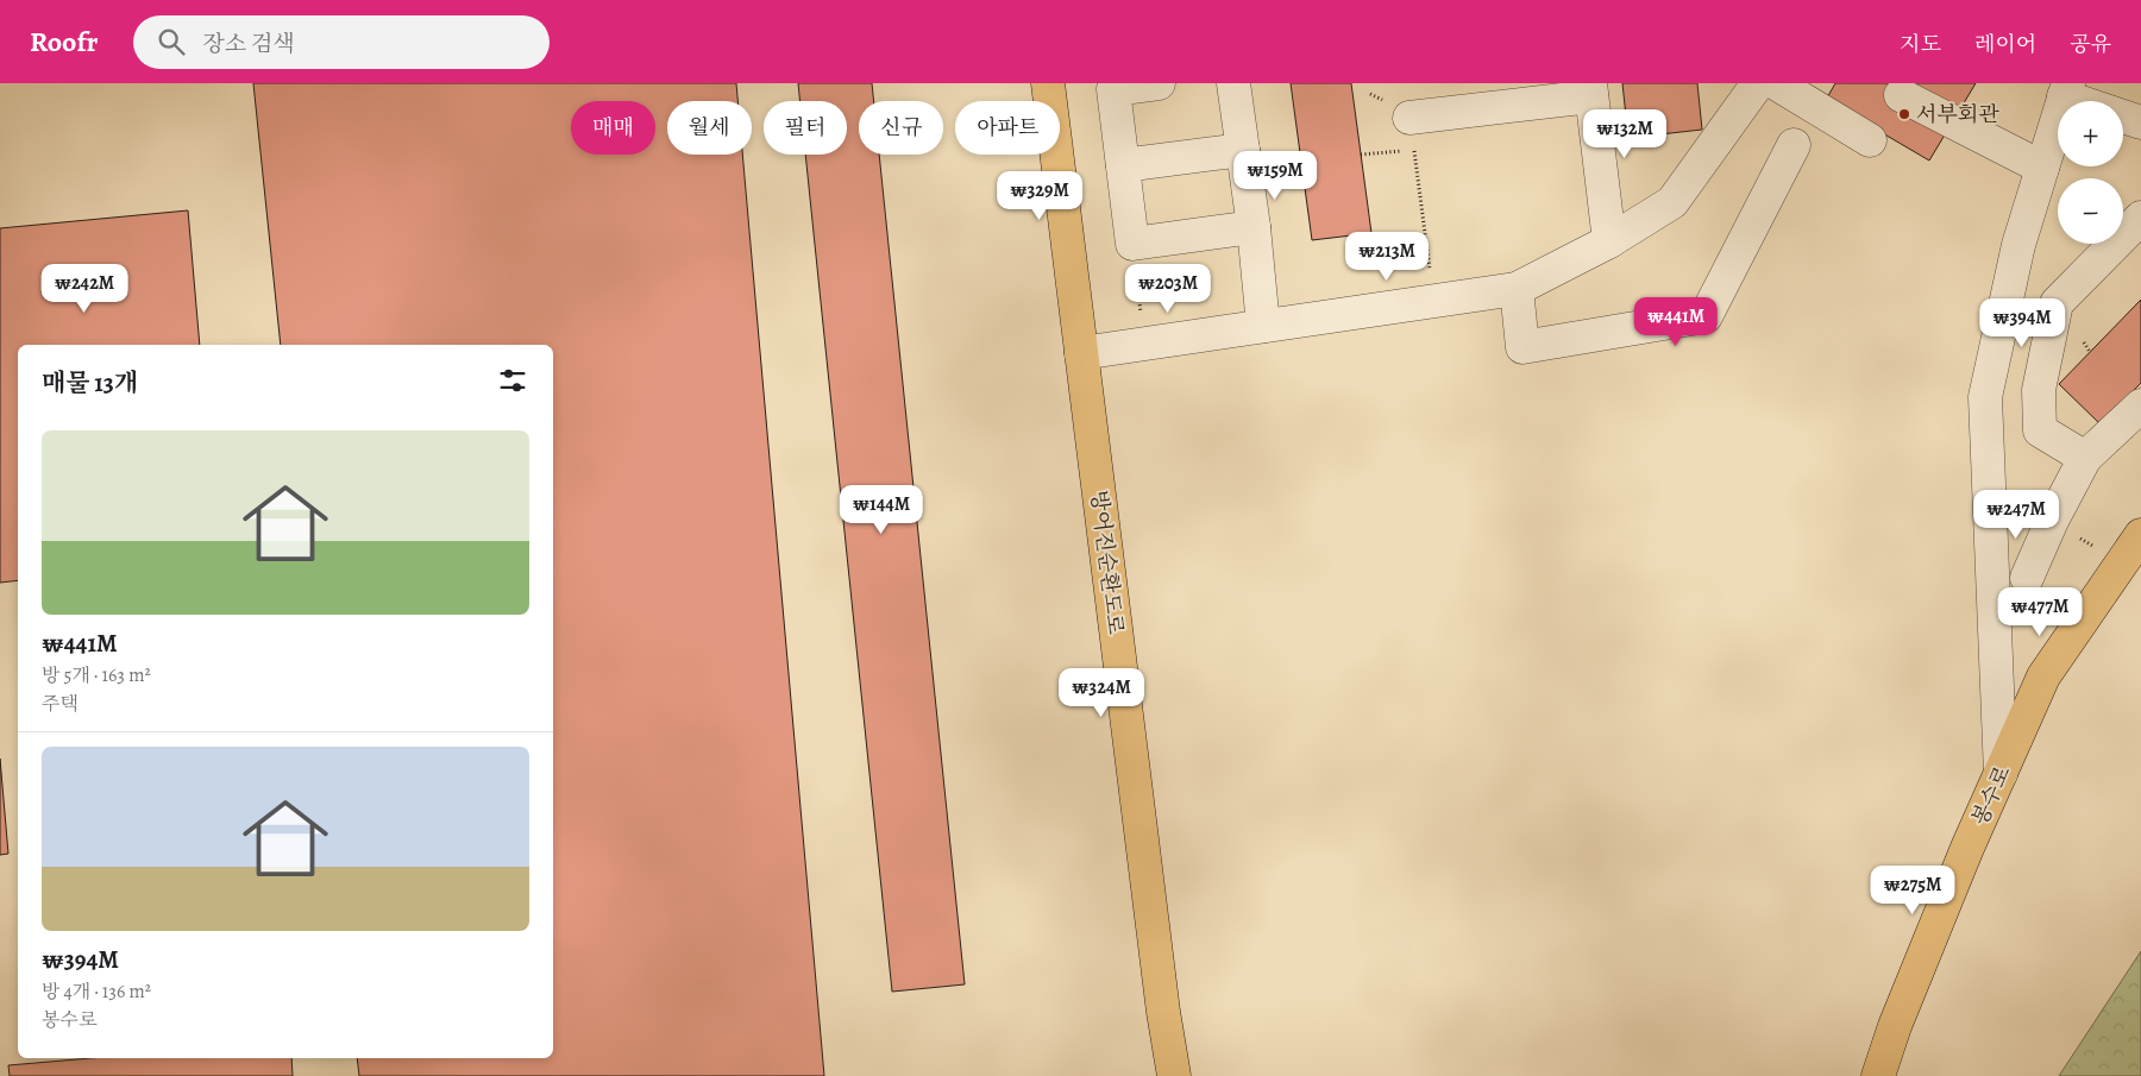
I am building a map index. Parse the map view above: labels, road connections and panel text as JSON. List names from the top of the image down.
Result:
{
  "streets": {
    "main road": ["방어진순환도로", "봉수로"]
  },
  "places": ["서부회관"],
  "page": {
    "header": "Roofr",
    "search": "장소 검색",
    "nav": ["지도", "레이어", "공유"],
    "map_buttons": ["+", "−"],
    "chip": [
      "매매",
      "월세",
      "필터",
      "신규",
      "아파트"
    ],
    "price": [
      "₩132M",
      "₩159M",
      "₩329M",
      "₩213M",
      "₩242M",
      "₩203M",
      "₩441M",
      "₩394M",
      "₩144M",
      "₩247M",
      "₩477M",
      "₩324M",
      "₩275M"
    ],
    "heading": "매물 13개",
    "list": [
      {
        "name": "₩441M",
        "note": "방 5개 · 163 m² · 주택"
      },
      {
        "name": "₩394M",
        "note": "방 4개 · 136 m² · 봉수로"
      }
    ]
  }
}
